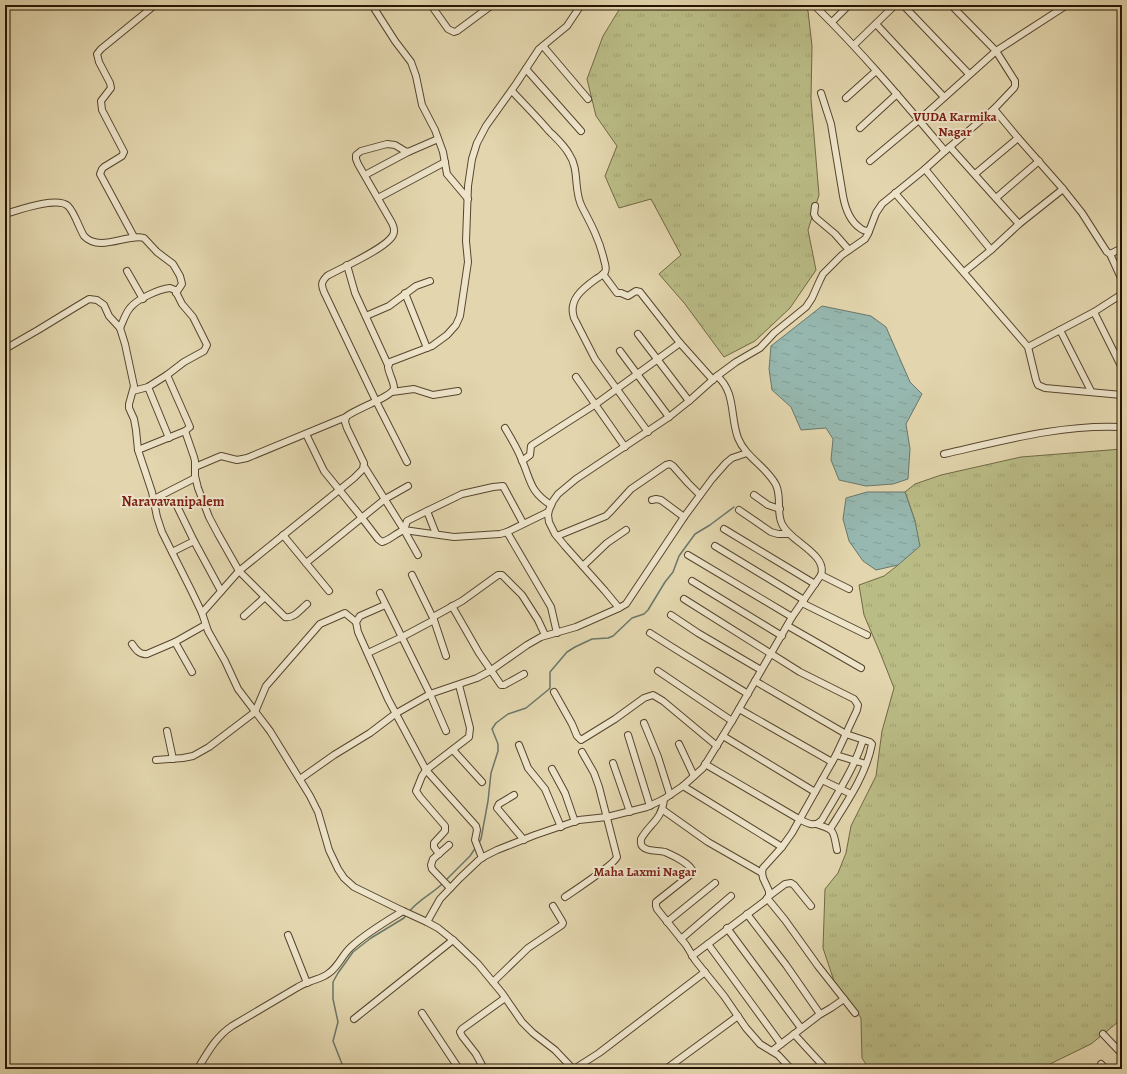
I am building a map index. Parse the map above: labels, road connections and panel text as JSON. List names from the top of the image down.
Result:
{
  "districts": ["VUDA Karmika Nagar", "Naravavanipalem", "Maha Laxmi Nagar"]
}
